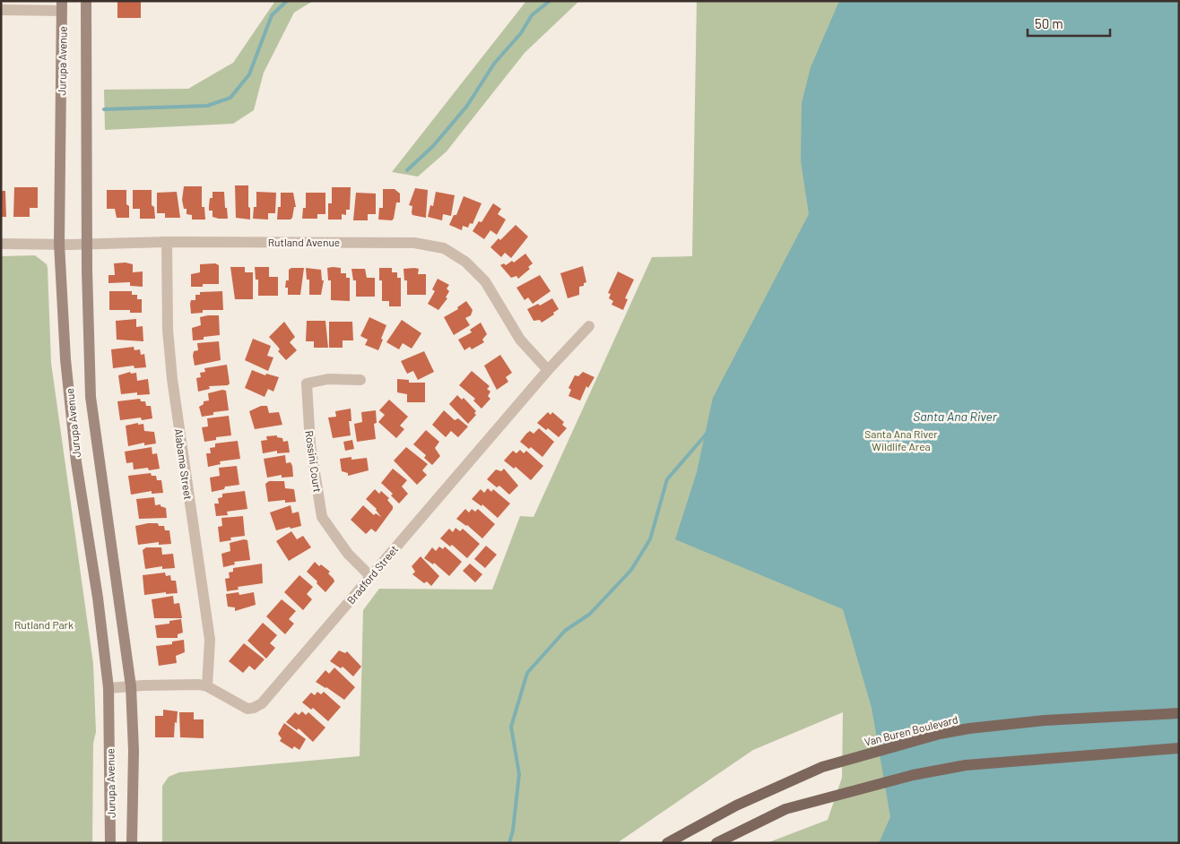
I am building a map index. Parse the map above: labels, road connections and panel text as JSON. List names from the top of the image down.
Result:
{
  "streets": {
    "main road": ["Jurupa Avenue", "Van Buren Boulevard"],
    "street": [
      "Rutland Avenue",
      "Rossini Court",
      "Alabama Street",
      "Bradford Street"
    ]
  },
  "crossings": [
    ["Jurupa Avenue", "Rutland Avenue"],
    ["Jurupa Avenue", "Bradford Street"],
    ["Rutland Avenue", "Alabama Street"],
    ["Rutland Avenue", "Bradford Street"],
    ["Rossini Court", "Bradford Street"],
    ["Alabama Street", "Bradford Street"]
  ],
  "water": ["Santa Ana River"],
  "parks": ["Santa Ana River Wildlife Area", "Rutland Park"],
  "scale_bar": "50 m"
}
